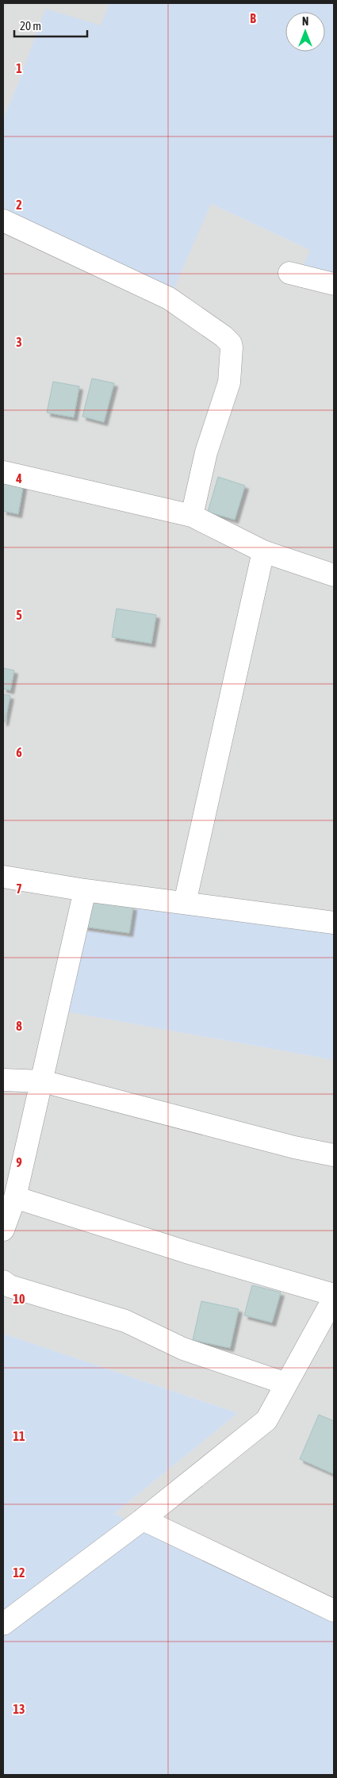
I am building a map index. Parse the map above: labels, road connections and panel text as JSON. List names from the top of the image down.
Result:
{
  "scale_bar": "20 m",
  "north": "top",
  "grid": {
    "columns": ["B"],
    "rows": [
      "1",
      "2",
      "3",
      "4",
      "5",
      "6",
      "7",
      "8",
      "9",
      "10",
      "11",
      "12",
      "13"
    ]
  }
}
